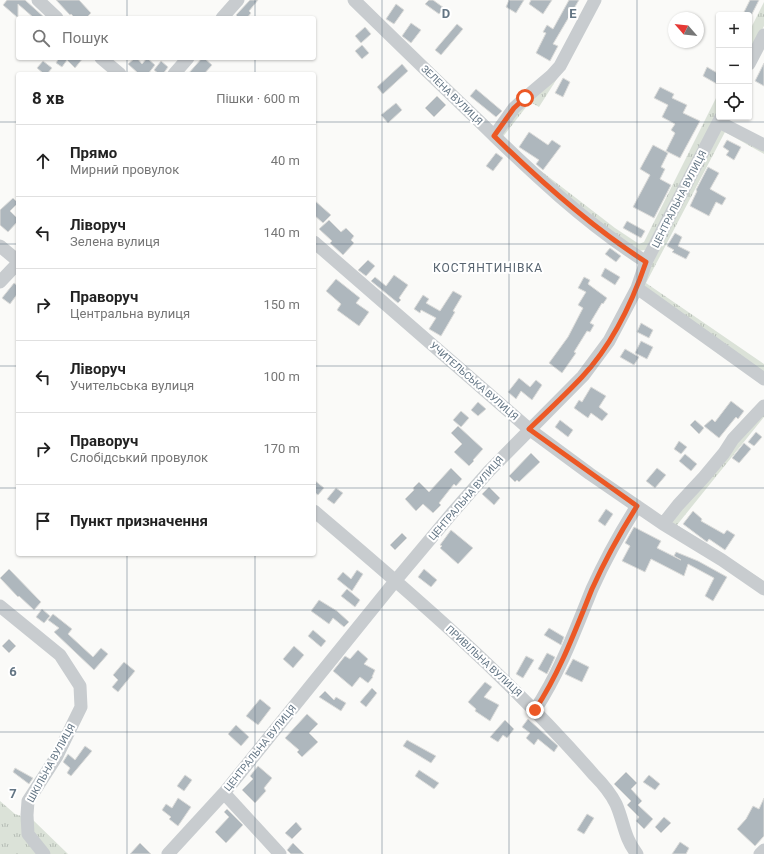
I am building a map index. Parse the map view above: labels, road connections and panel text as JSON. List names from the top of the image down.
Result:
{
  "streets": {
    "street": [
      "ЗЕЛЕНА ВУЛИЦЯ",
      "ЦЕНТРАЛЬНА ВУЛИЦЯ",
      "УЧИТЕЛЬСЬКА ВУЛИЦЯ",
      "ПРИВІЛЬНА ВУЛИЦЯ",
      "ШКІЛЬНА ВУЛИЦЯ"
    ]
  },
  "crossings": [
    ["ЗЕЛЕНА ВУЛИЦЯ", "ЦЕНТРАЛЬНА ВУЛИЦЯ"],
    ["ЦЕНТРАЛЬНА ВУЛИЦЯ", "УЧИТЕЛЬСЬКА ВУЛИЦЯ"],
    ["ЦЕНТРАЛЬНА ВУЛИЦЯ", "ПРИВІЛЬНА ВУЛИЦЯ"]
  ],
  "districts": ["КОСТЯНТИНІВКА"],
  "north": "top left",
  "page": {
    "map_buttons": ["+", "−"],
    "search": "Пошук",
    "heading": ["8 хв", "Пішки · 600 m"],
    "list": [
      ["Прямо", "Мирний провулок", "40 m"],
      ["Ліворуч", "Зелена вулиця", "140 m"],
      ["Праворуч", "Центральна вулиця", "150 m"],
      ["Ліворуч", "Учительська вулиця", "100 m"],
      ["Праворуч", "Слобідський провулок", "170 m"],
      "Пункт призначення"
    ]
  },
  "grid": {
    "columns": ["D", "E"],
    "rows": ["6", "7"]
  }
}
